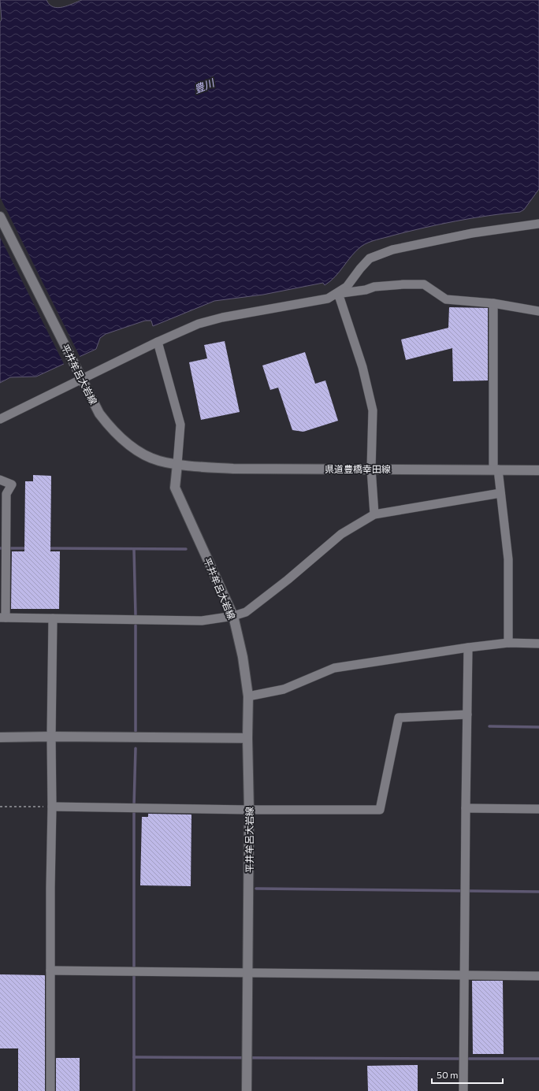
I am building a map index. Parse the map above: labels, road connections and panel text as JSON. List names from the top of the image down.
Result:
{
  "streets": {
    "main road": ["平井牟呂大岩線", "県道豊橋幸田線"]
  },
  "crossings": [
    ["平井牟呂大岩線", "県道豊橋幸田線"]
  ],
  "water": ["豊川"],
  "scale_bar": "50 m"
}
